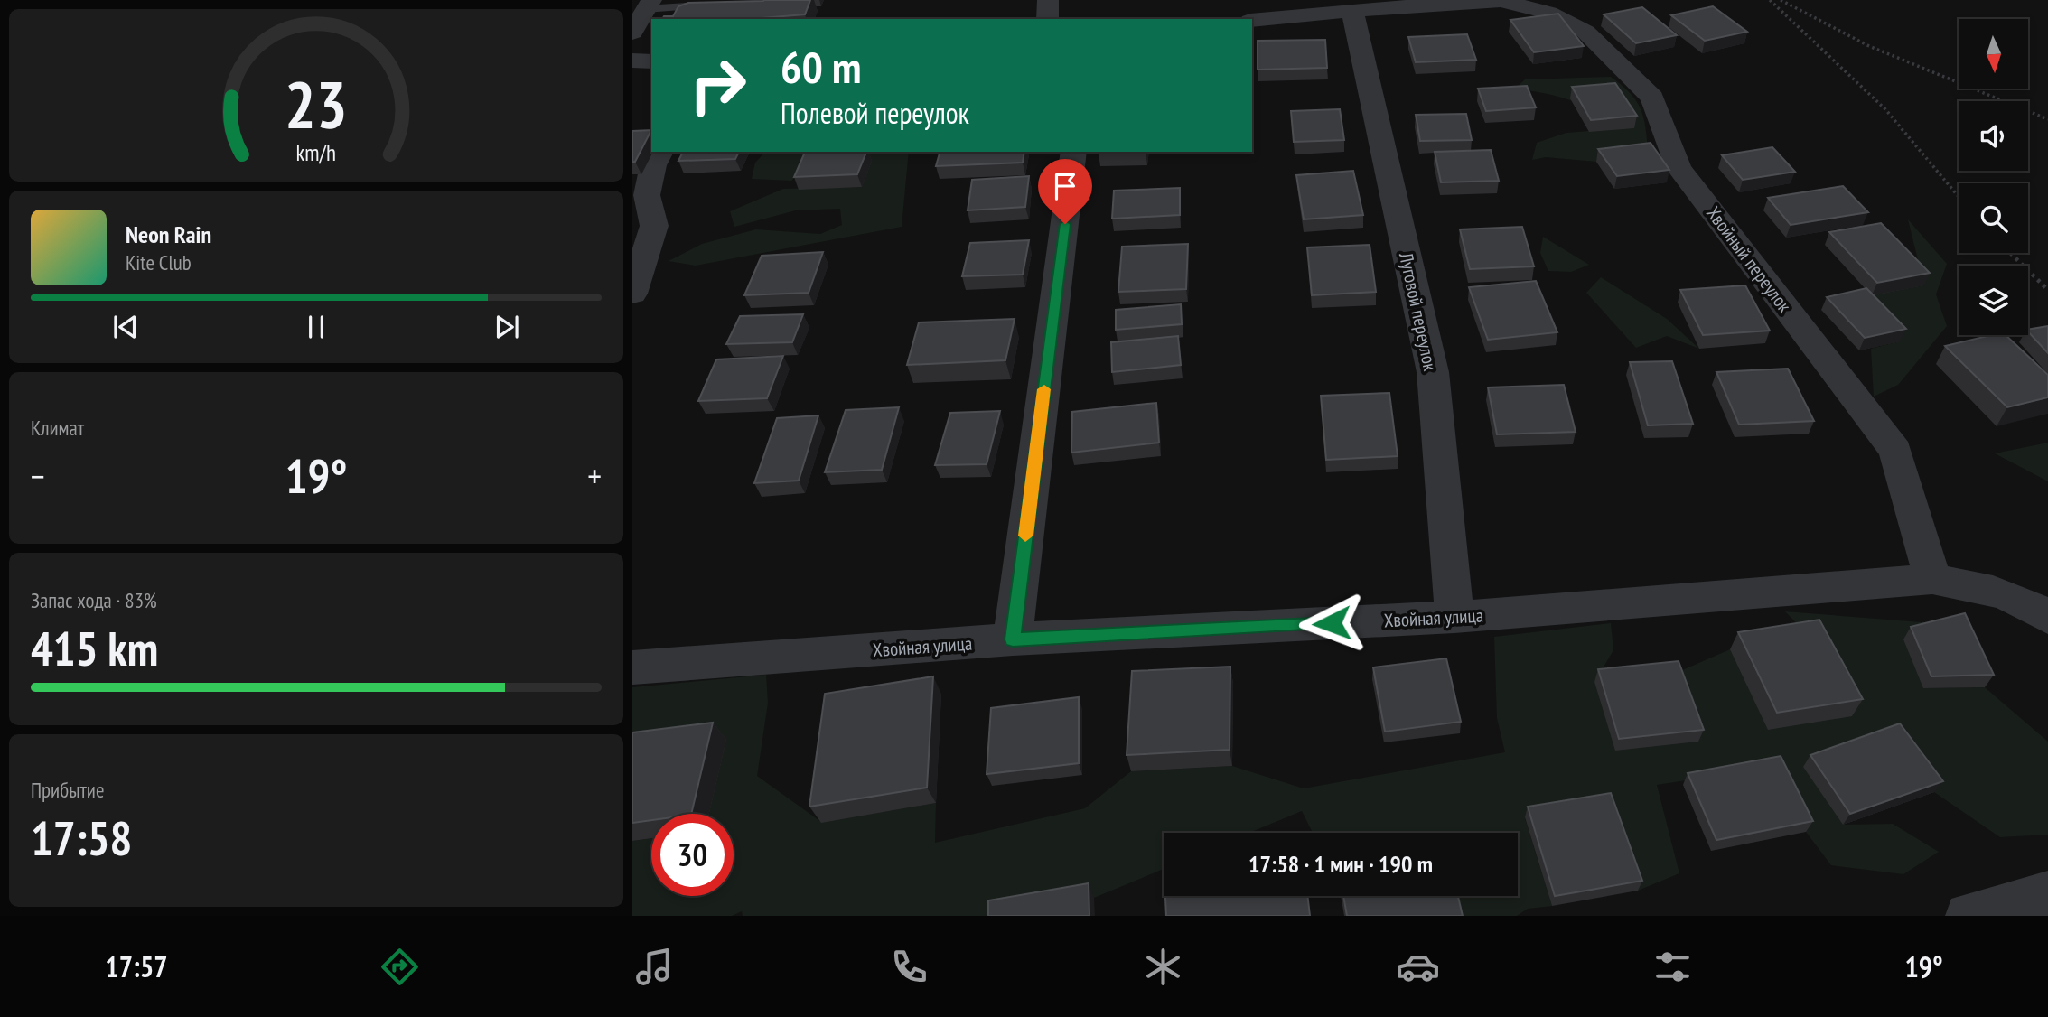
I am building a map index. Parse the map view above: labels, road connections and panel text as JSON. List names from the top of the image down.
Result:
{
  "streets": {
    "street": ["Хвойный переулок", "Луговой переулок", "Хвойная улица"]
  },
  "crossings": [
    ["Хвойный переулок", "Луговой переулок"],
    ["Хвойный переулок", "Хвойная улица"],
    ["Луговой переулок", "Хвойная улица"]
  ],
  "north": "bottom",
  "page": {
    "turn": ["60 m", "Полевой переулок"],
    "song": ["Neon Rain", "Kite Club"],
    "tile": [
      "Климат",
      ["Запас хода · 83%", "415 km"],
      ["Прибытие", "17:58"]
    ],
    "heat": ["−", "19°", "+"],
    "limit": "30",
    "trip": "17:58 · 1 мин · 190 m",
    "tabs": ["17:57", "19°"],
    "gauge": ["23", "km/h"]
  }
}
